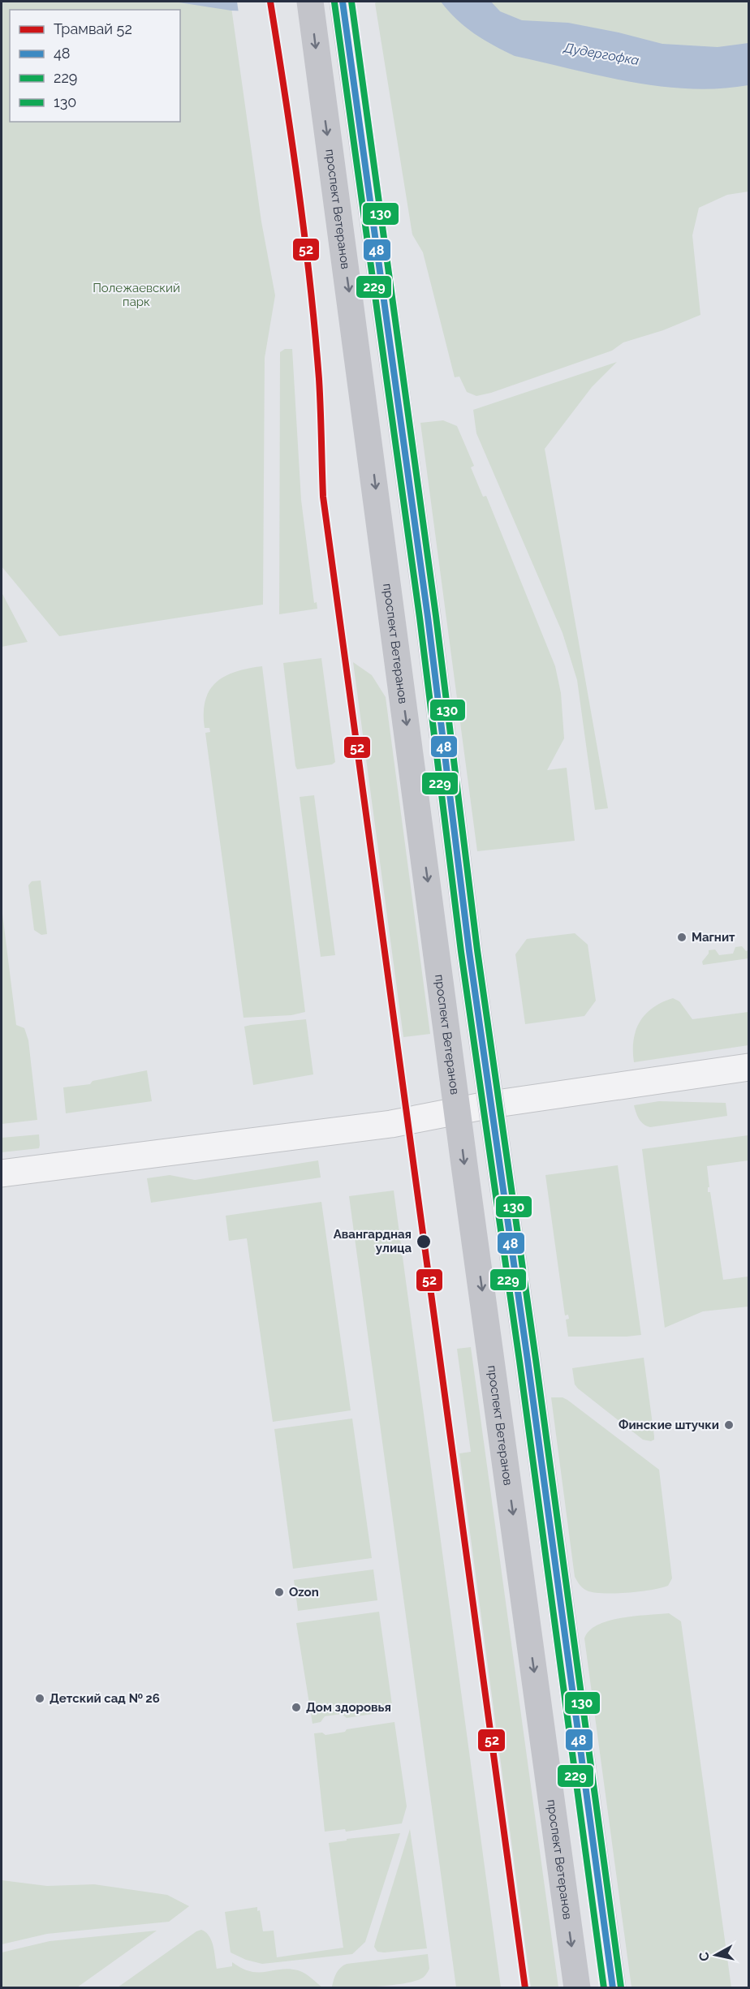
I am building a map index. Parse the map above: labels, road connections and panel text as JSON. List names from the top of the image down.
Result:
{
  "streets": {
    "main road": ["проспект Ветеранов"]
  },
  "water": ["Дудергофка"],
  "parks": ["Полежаевский парк"],
  "places": [
    "Магнит",
    "Авангардная улица",
    "Финские штучки",
    "Ozon",
    "Детский сад № 26",
    "Дом здоровья"
  ],
  "lines": [
    "tram line 52",
    "transit line 48",
    "transit line 130",
    "transit line 229"
  ],
  "legend": [
    "Трамвай 52",
    "48",
    "229",
    "130"
  ],
  "north": "left"
}
